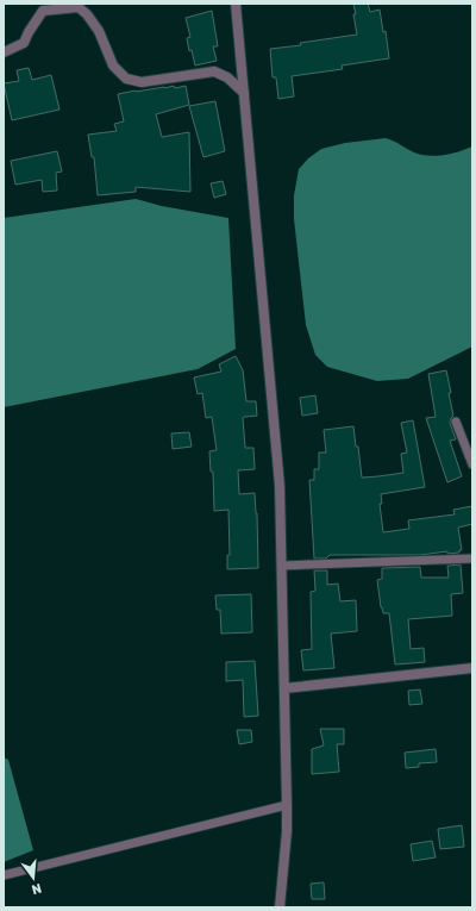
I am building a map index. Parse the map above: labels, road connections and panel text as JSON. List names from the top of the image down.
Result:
{
  "north": "bottom"
}
